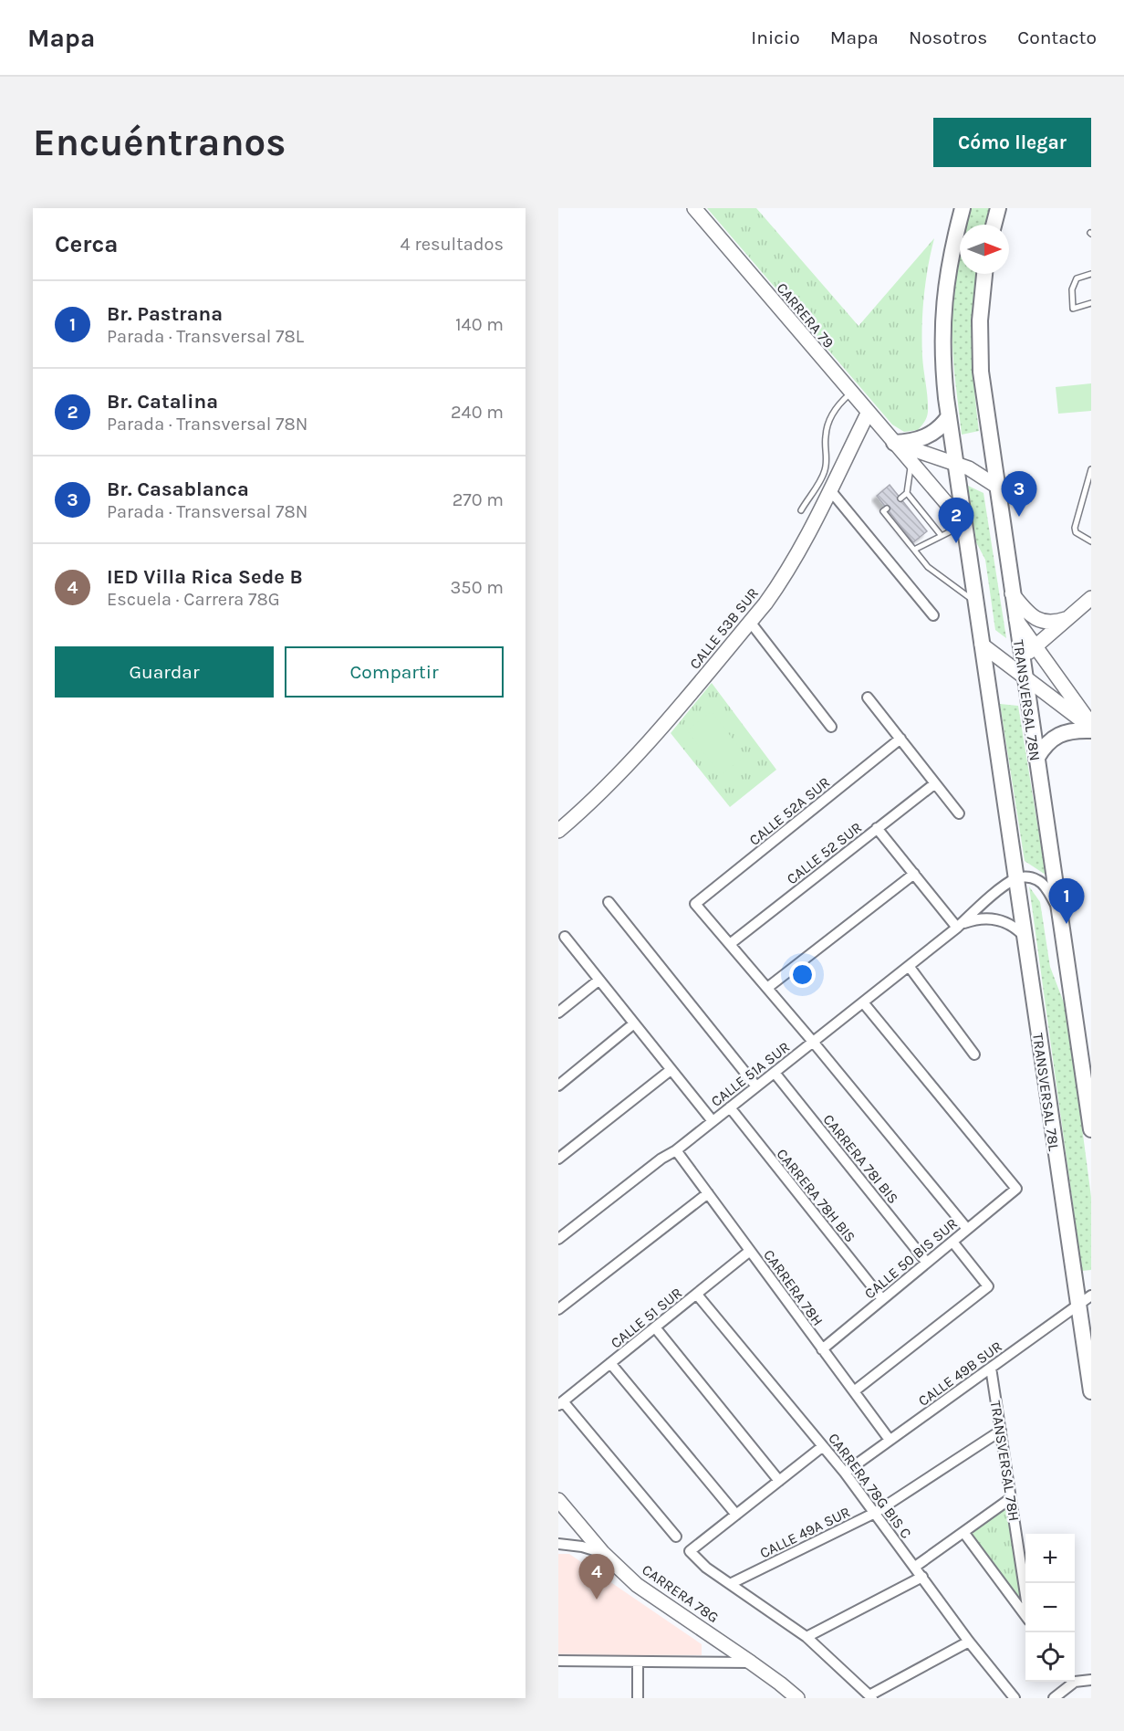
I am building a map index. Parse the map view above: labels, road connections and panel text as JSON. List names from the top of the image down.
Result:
{
  "streets": {
    "main road": ["TRANSVERSAL 78N", "TRANSVERSAL 78L"],
    "street": [
      "CARRERA 79",
      "CALLE 53B SUR",
      "CALLE 52A SUR",
      "CALLE 52 SUR",
      "CALLE 51A SUR",
      "CARRERA 78I BIS",
      "CARRERA 78H BIS",
      "CALLE 50 BIS SUR",
      "CARRERA 78H",
      "CALLE 51 SUR",
      "CALLE 49B SUR",
      "TRANSVERSAL 78H",
      "CARRERA 78G BIS C",
      "CALLE 49A SUR",
      "CARRERA 78G"
    ]
  },
  "crossings": [
    ["CARRERA 79", "CALLE 53B SUR"],
    ["CARRERA 79", "TRANSVERSAL 78N"],
    ["CALLE 52A SUR", "CALLE 52 SUR"],
    ["CALLE 51A SUR", "TRANSVERSAL 78L"],
    ["CALLE 51A SUR", "CARRERA 78I BIS"],
    ["CALLE 51A SUR", "CARRERA 78H BIS"],
    ["CALLE 51A SUR", "CALLE 50 BIS SUR"],
    ["CALLE 51A SUR", "CARRERA 78H"],
    ["TRANSVERSAL 78L", "CALLE 49B SUR"],
    ["CARRERA 78I BIS", "CALLE 50 BIS SUR"],
    ["CARRERA 78H BIS", "CALLE 50 BIS SUR"],
    ["CALLE 50 BIS SUR", "CARRERA 78H"],
    ["CARRERA 78H", "CALLE 51 SUR"],
    ["CARRERA 78H", "CALLE 49B SUR"],
    ["CALLE 51 SUR", "CARRERA 78G BIS C"],
    ["CALLE 49B SUR", "TRANSVERSAL 78H"],
    ["CALLE 49B SUR", "CARRERA 78G BIS C"],
    ["TRANSVERSAL 78H", "CALLE 49A SUR"],
    ["CARRERA 78G BIS C", "CALLE 49A SUR"]
  ],
  "north": "right",
  "page": {
    "header": "Mapa",
    "nav": [
      "Inicio",
      "Mapa",
      "Nosotros",
      "Contacto"
    ],
    "buttons": [
      "Cómo llegar",
      ["Guardar", "Compartir"]
    ],
    "title": "Encuéntranos",
    "heading": ["Cerca", "4 resultados"],
    "list": [
      {
        "mark": "1",
        "name": "Br. Pastrana",
        "note": "Parada · Transversal 78L",
        "value": "140 m"
      },
      {
        "mark": "2",
        "name": "Br. Catalina",
        "note": "Parada · Transversal 78N",
        "value": "240 m"
      },
      {
        "mark": "3",
        "name": "Br. Casablanca",
        "note": "Parada · Transversal 78N",
        "value": "270 m"
      },
      {
        "mark": "4",
        "name": "IED Villa Rica Sede B",
        "note": "Escuela · Carrera 78G",
        "value": "350 m"
      }
    ],
    "pins": [
      "3",
      "2",
      "1",
      "4"
    ],
    "map_buttons": ["+", "−"]
  }
}
